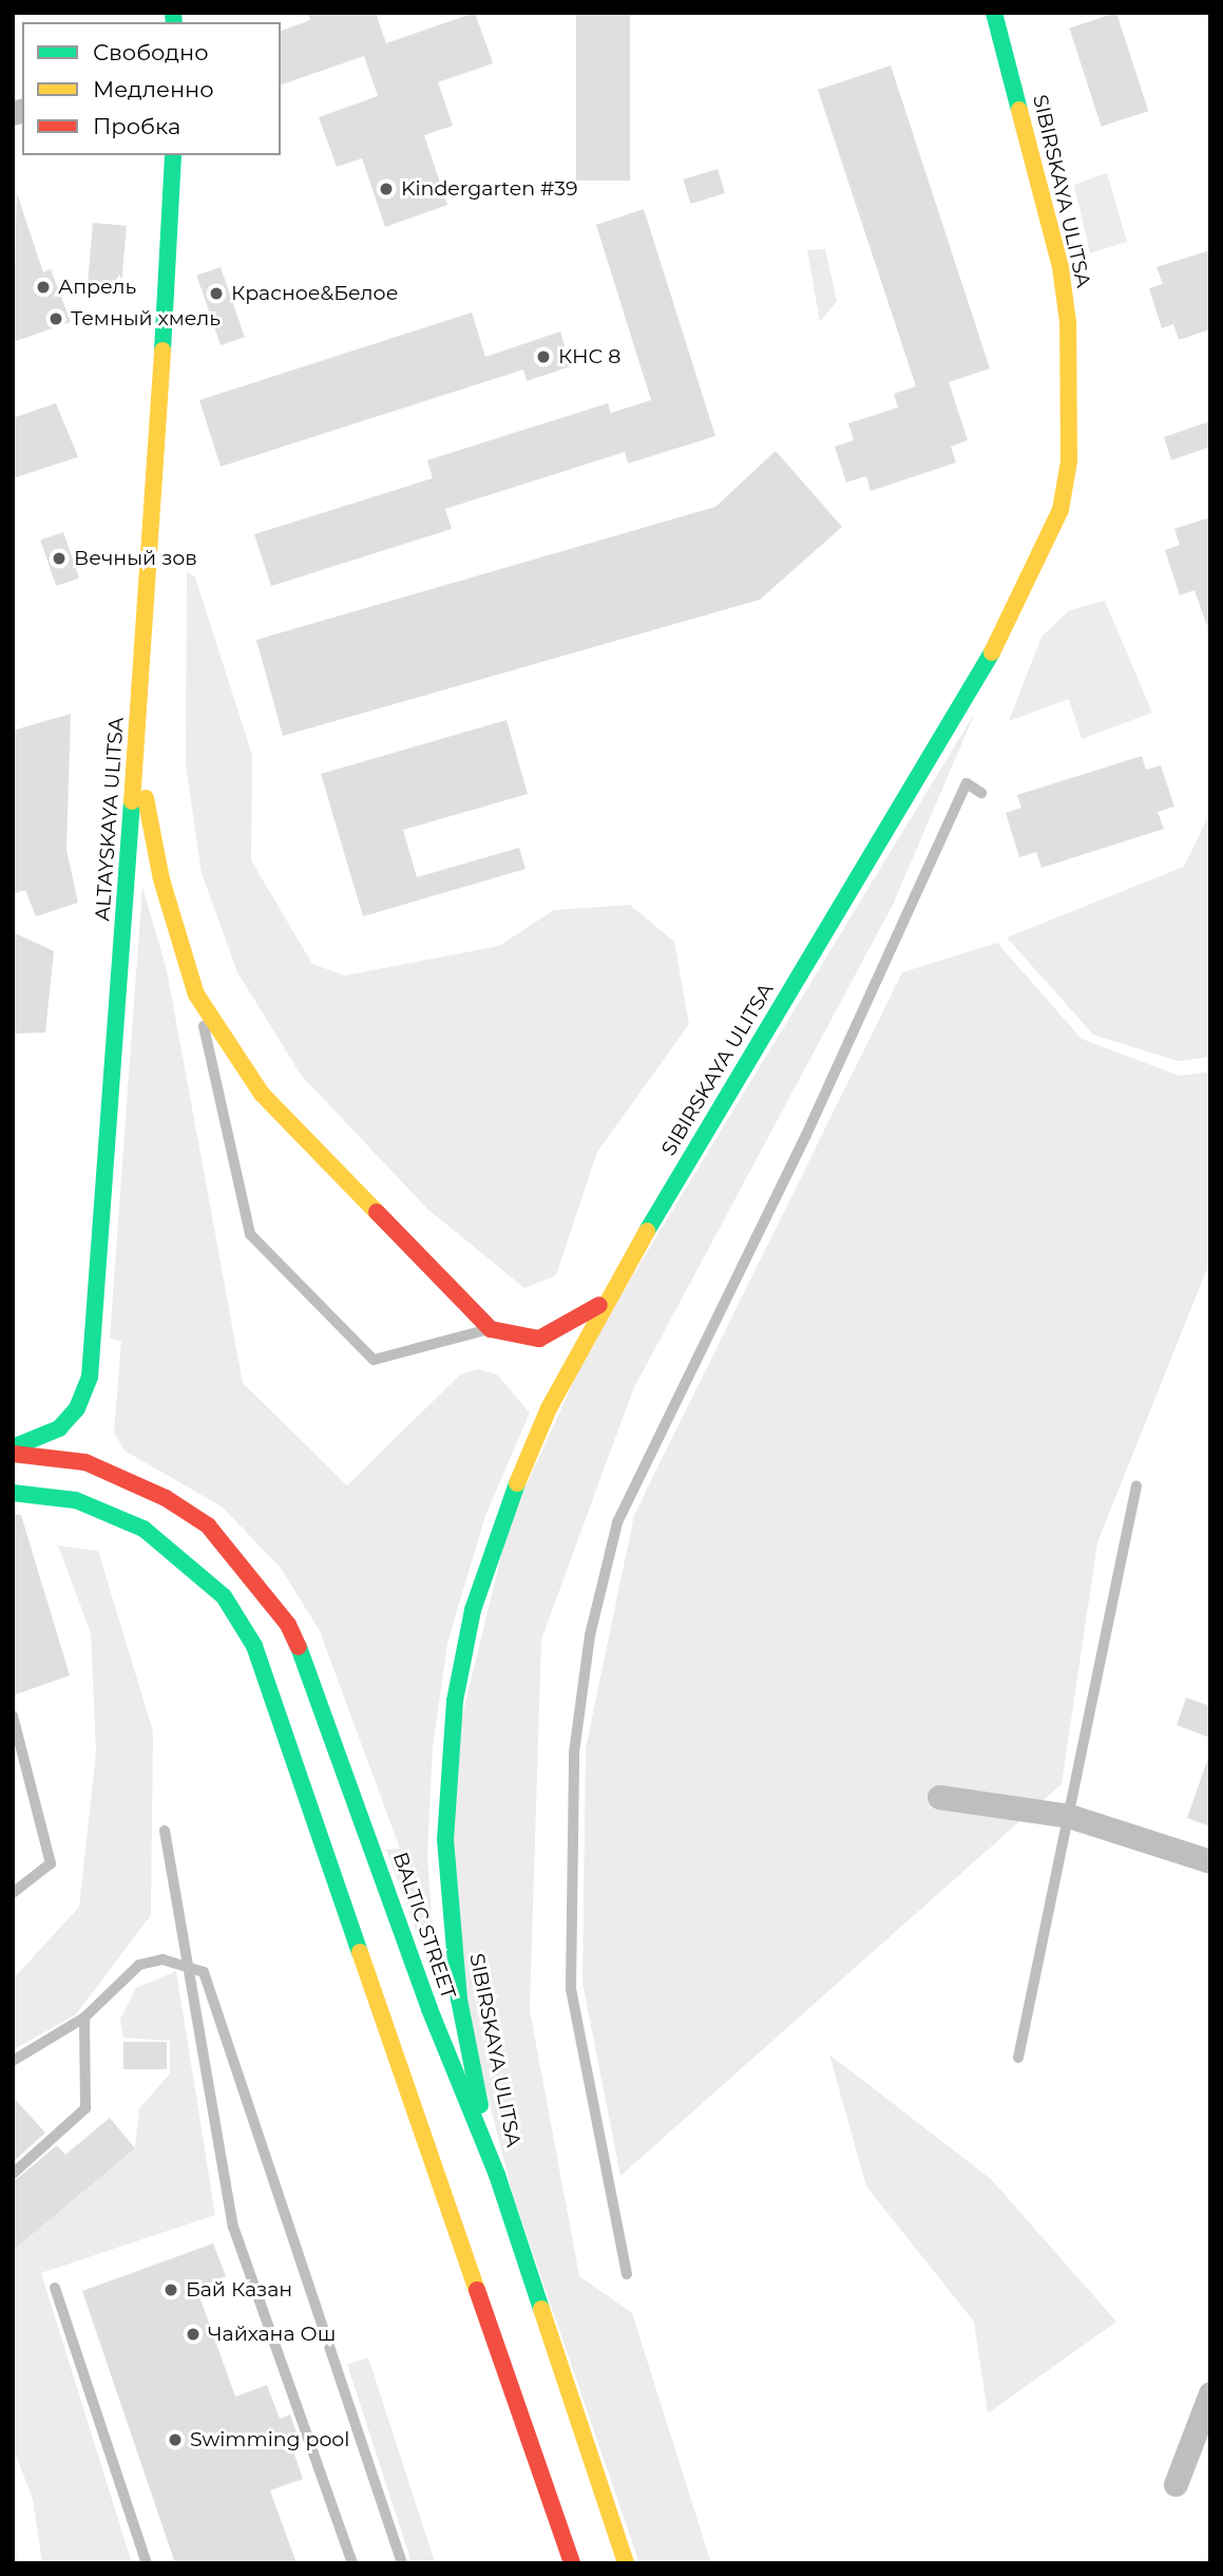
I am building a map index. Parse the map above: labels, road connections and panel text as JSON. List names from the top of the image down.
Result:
{
  "streets": {
    "main road": ["SIBIRSKAYA ULITSA", "ALTAYSKAYA ULITSA", "BALTIC STREET"]
  },
  "crossings": [
    ["SIBIRSKAYA ULITSA", "BALTIC STREET"]
  ],
  "places": [
    "Kindergarten #39",
    "Апрель",
    "Красное&Белое",
    "Темный хмель",
    "КНС 8",
    "Вечный зов",
    "Бай Казан",
    "Чайхана Ош",
    "Swimming pool"
  ],
  "legend": ["Свободно", "Медленно", "Пробка"]
}
